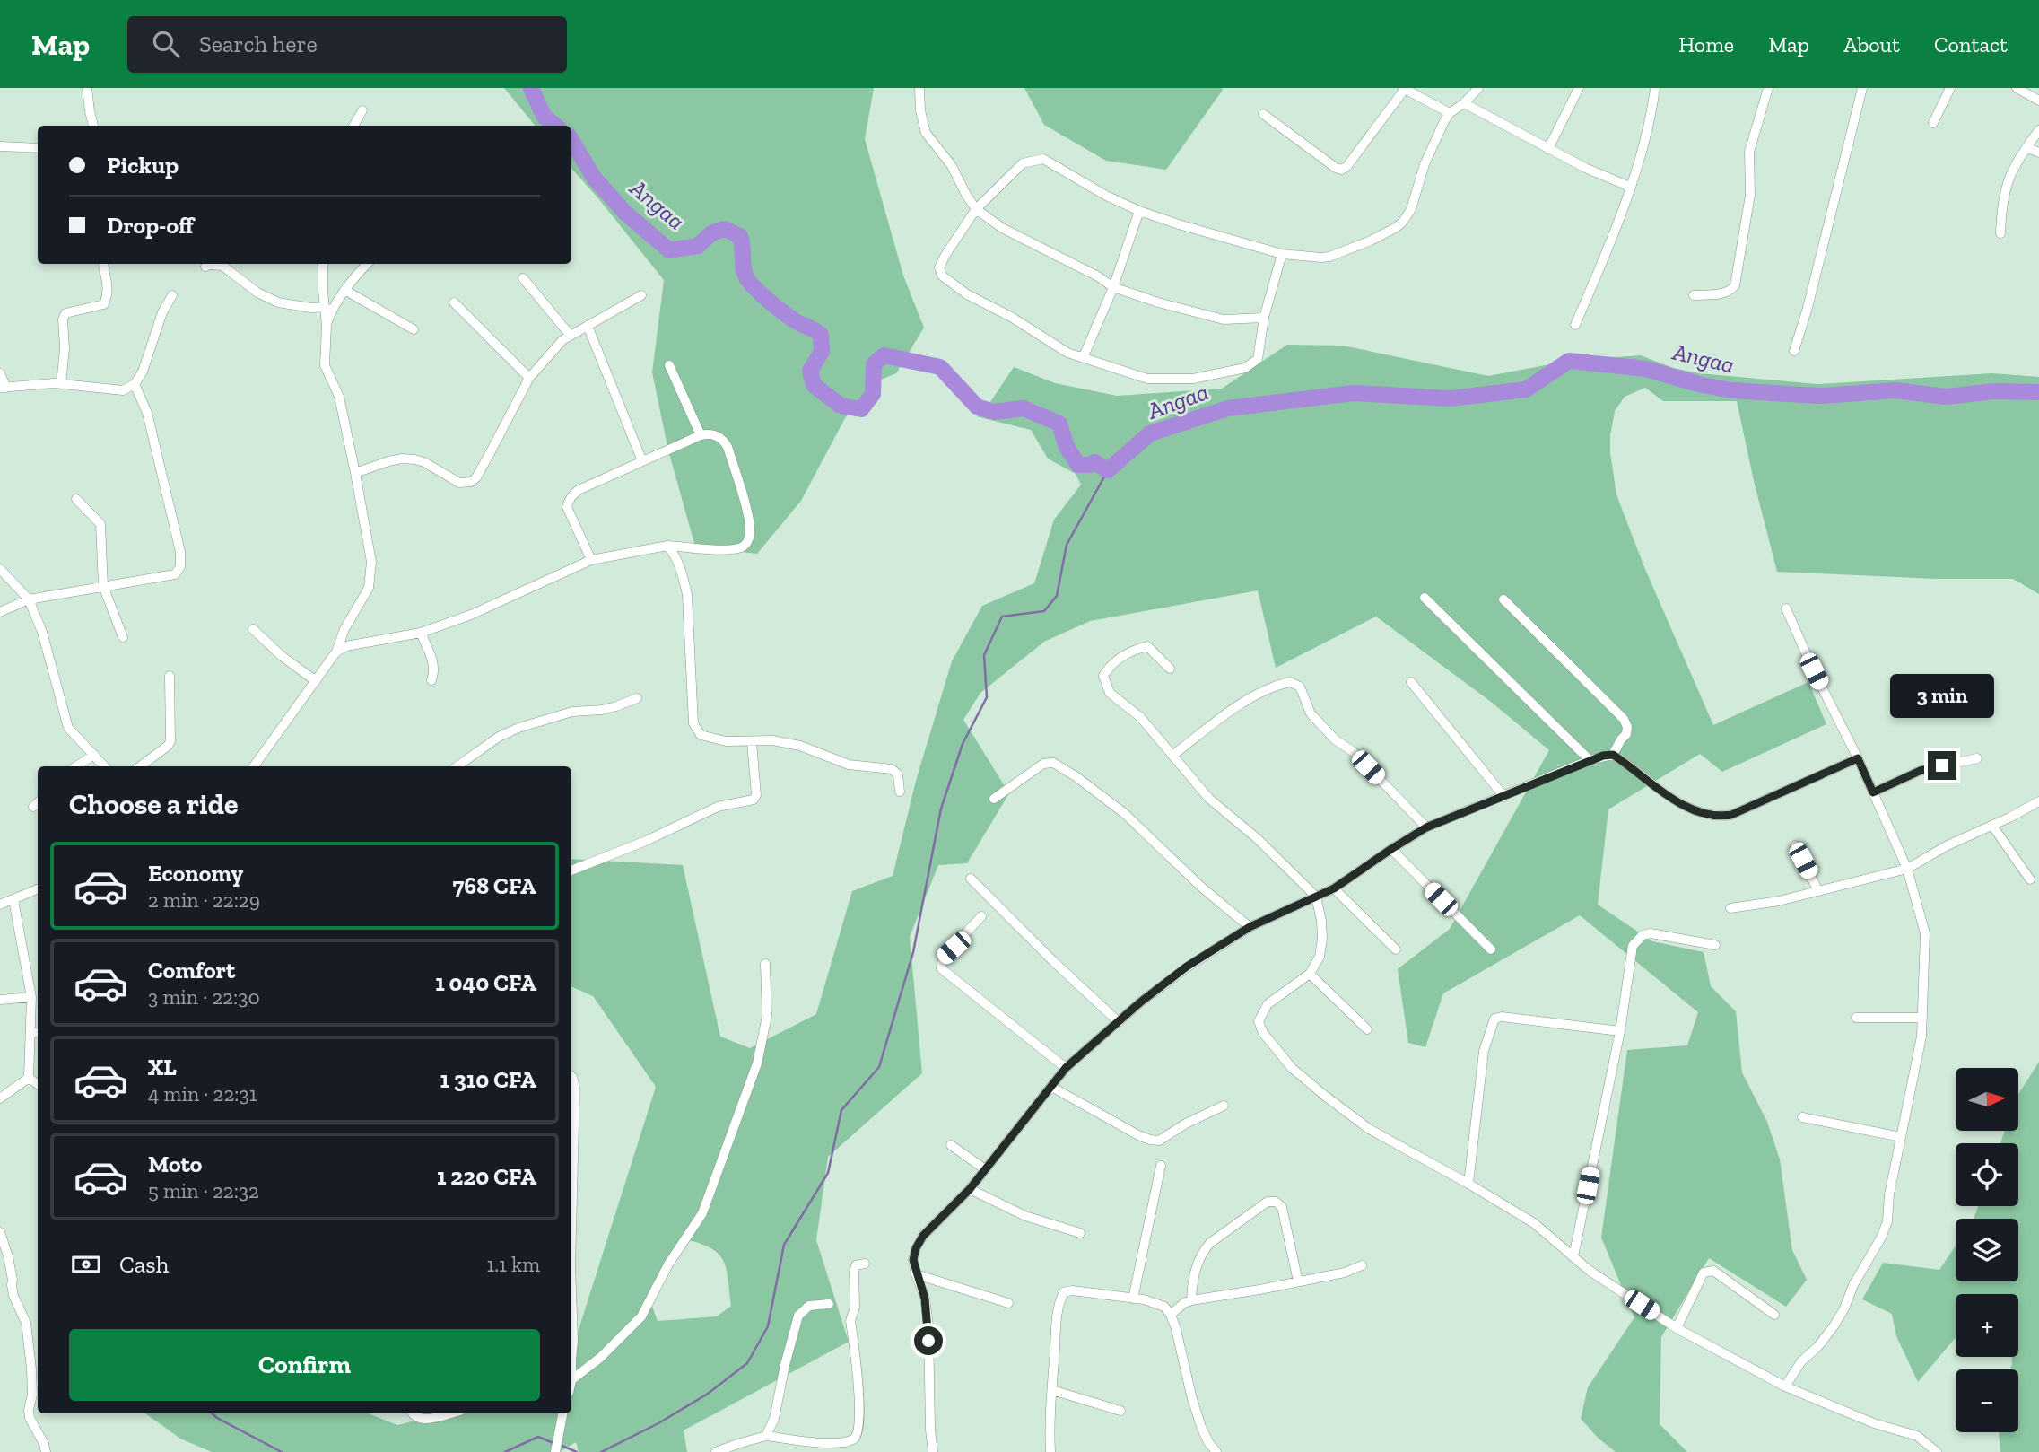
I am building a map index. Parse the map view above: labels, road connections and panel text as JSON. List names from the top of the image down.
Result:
{
  "water": ["Angaa"],
  "north": "right",
  "page": {
    "header": "Map",
    "search": "Search here",
    "nav": [
      "Home",
      "Map",
      "About",
      "Contact"
    ],
    "banner": ["Pickup", "Drop-off"],
    "bubble": "3 min",
    "heading": "Choose a ride",
    "list": [
      {
        "name": "Economy",
        "note": "2 min · 22:29",
        "value": "768 CFA"
      },
      {
        "name": "Comfort",
        "note": "3 min · 22:30",
        "value": "1 040 CFA"
      },
      {
        "name": "XL",
        "note": "4 min · 22:31",
        "value": "1 310 CFA"
      },
      {
        "name": "Moto",
        "note": "5 min · 22:32",
        "value": "1 220 CFA"
      }
    ],
    "map_buttons": ["+", "−"],
    "pay": ["Cash", "1.1 km"],
    "buttons": "Confirm"
  }
}
